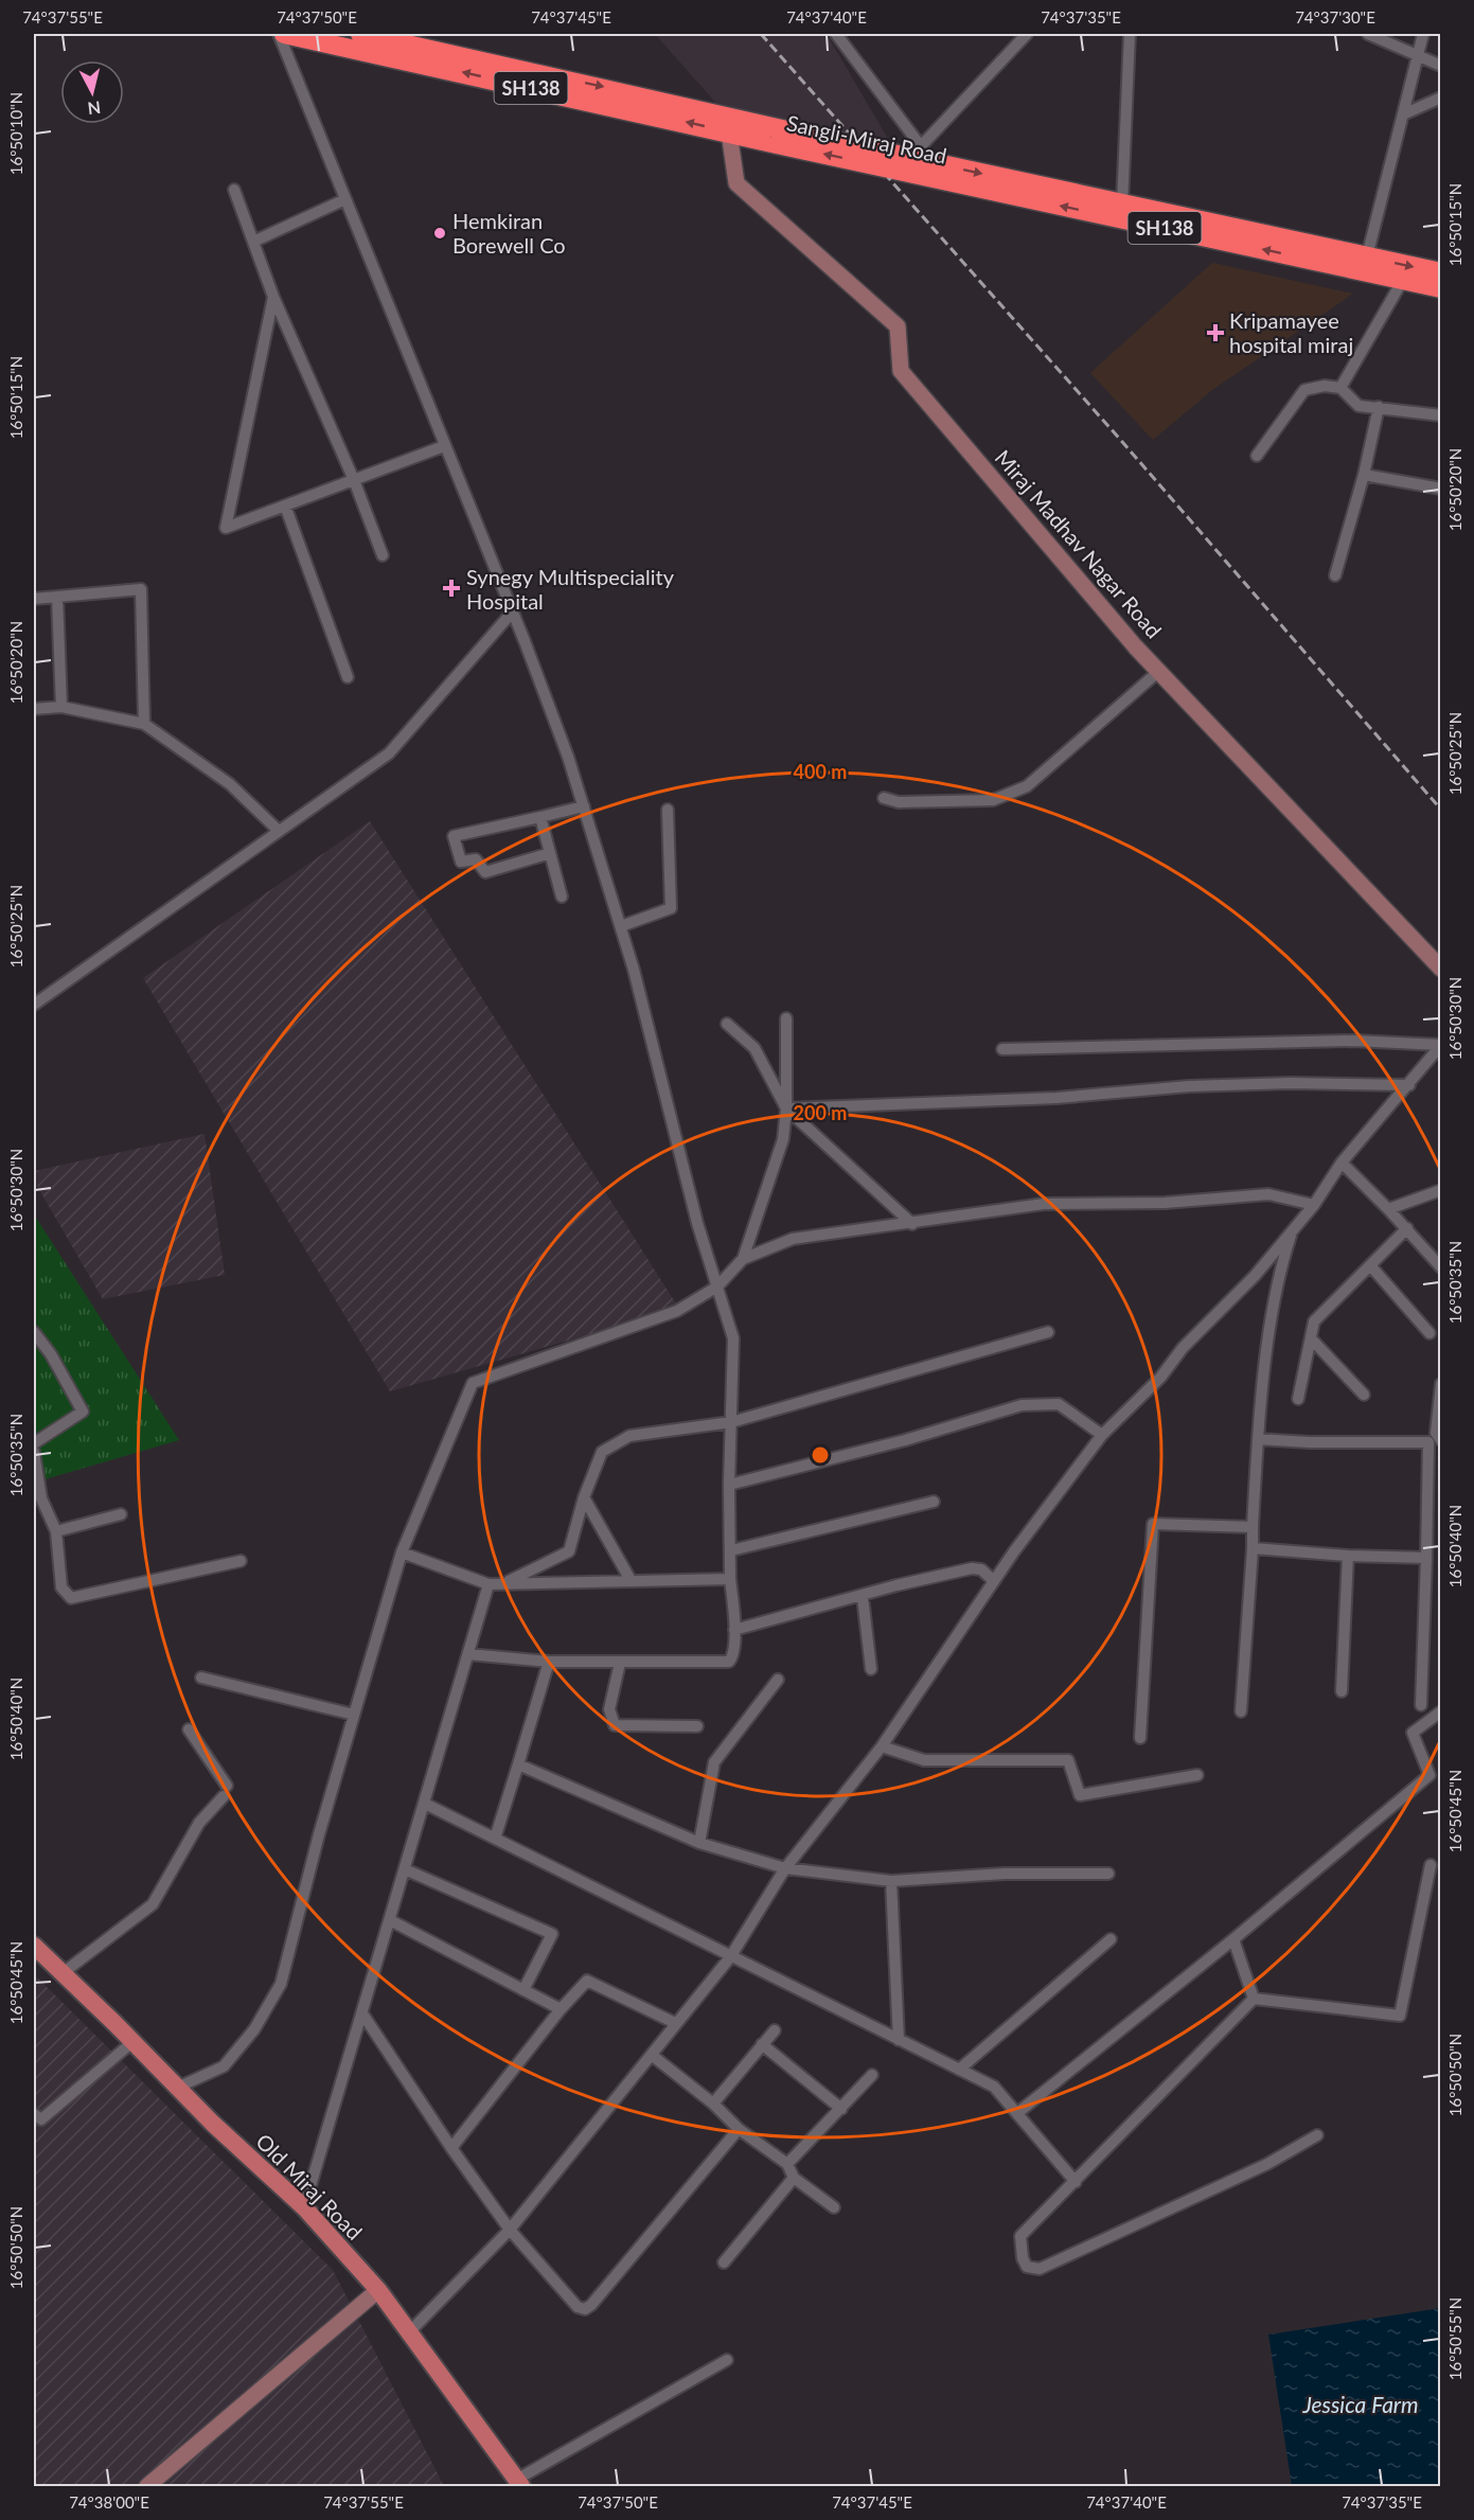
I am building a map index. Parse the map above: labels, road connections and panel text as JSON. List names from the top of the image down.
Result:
{
  "streets": {
    "highway": ["SH138", "Sangli-Miraj Road"],
    "main road": ["Old Miraj Road"],
    "street": ["Miraj Madhav Nagar Road"]
  },
  "crossings": [
    ["Sangli-Miraj Road", "Miraj Madhav Nagar Road"]
  ],
  "water": ["Jessica Farm"],
  "places": {
    "other": ["Hemkiran Borewell Co"],
    "health": ["Kripamayee hospital miraj", "Synegy Multispeciality Hospital"]
  },
  "north": "bottom",
  "coordinates": [
    "74°37'55\"E",
    "74°37'50\"E",
    "74°37'45\"E",
    "74°37'40\"E",
    "74°37'35\"E",
    "74°37'30\"E",
    "16°50'10\"N",
    "16°50'15\"N",
    "16°50'20\"N",
    "16°50'25\"N",
    "16°50'30\"N",
    "16°50'35\"N",
    "16°50'40\"N",
    "16°50'45\"N",
    "16°50'50\"N",
    "16°50'55\"N",
    "74°38'00\"E"
  ],
  "rings": ["400 m", "200 m"]
}
